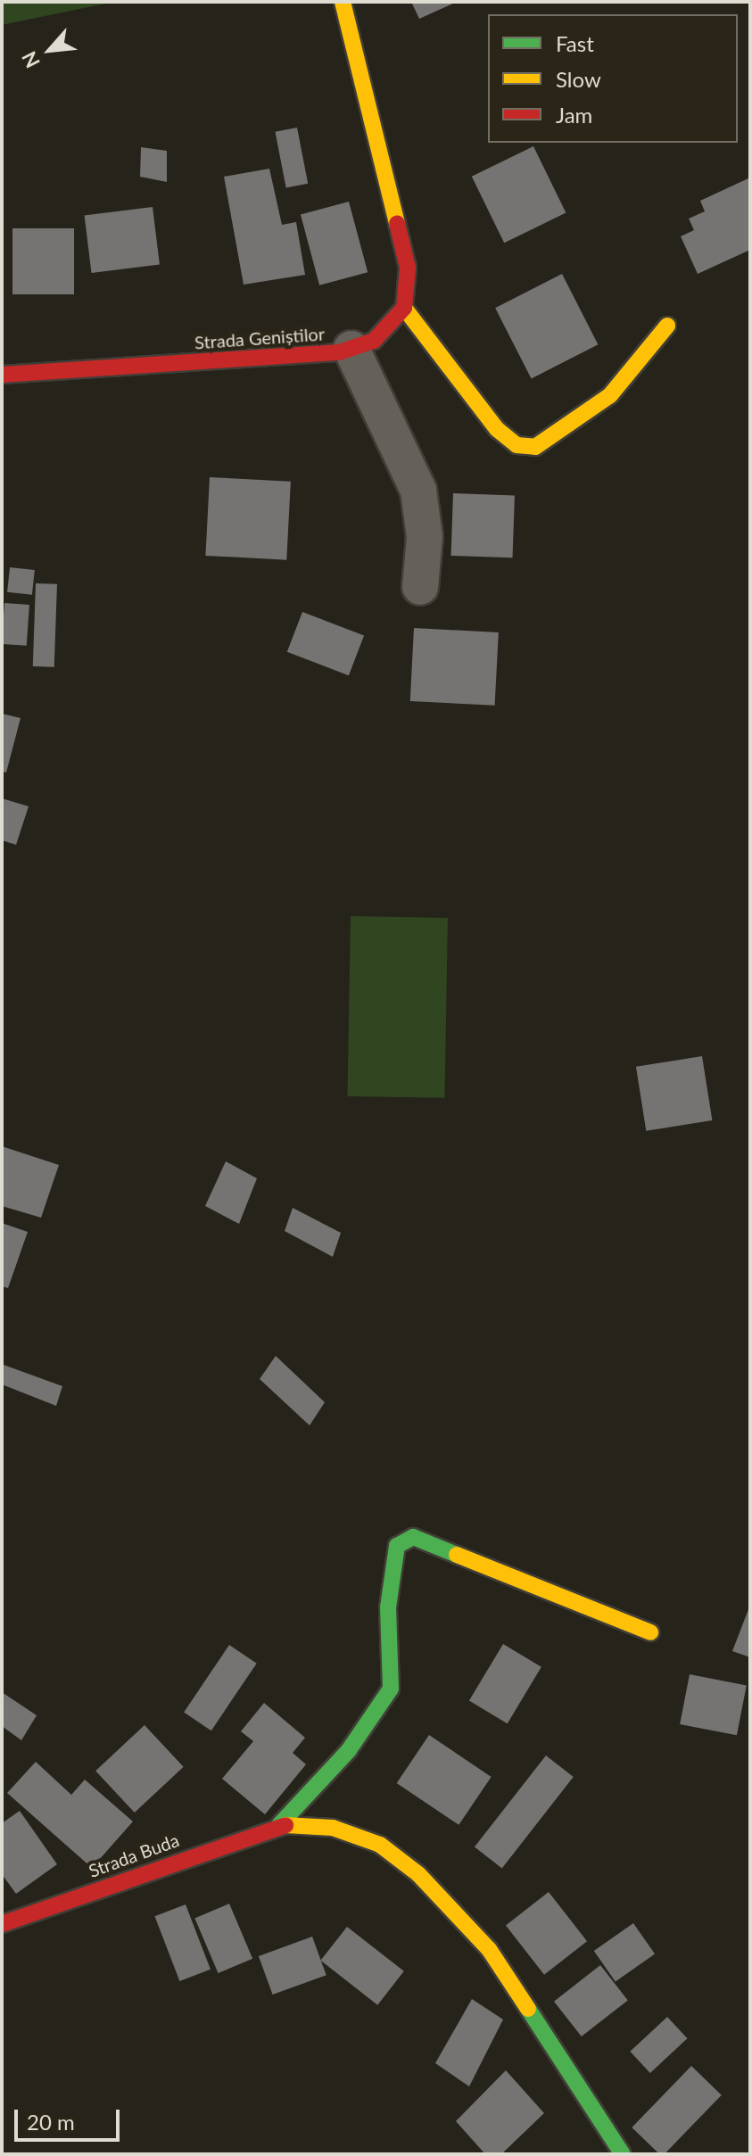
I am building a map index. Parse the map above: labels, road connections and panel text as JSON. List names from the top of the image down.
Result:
{
  "streets": {
    "street": ["Strada Geniștilor", "Strada Buda"]
  },
  "legend": ["Fast", "Slow", "Jam"],
  "scale_bar": "20 m",
  "north": "bottom left"
}
